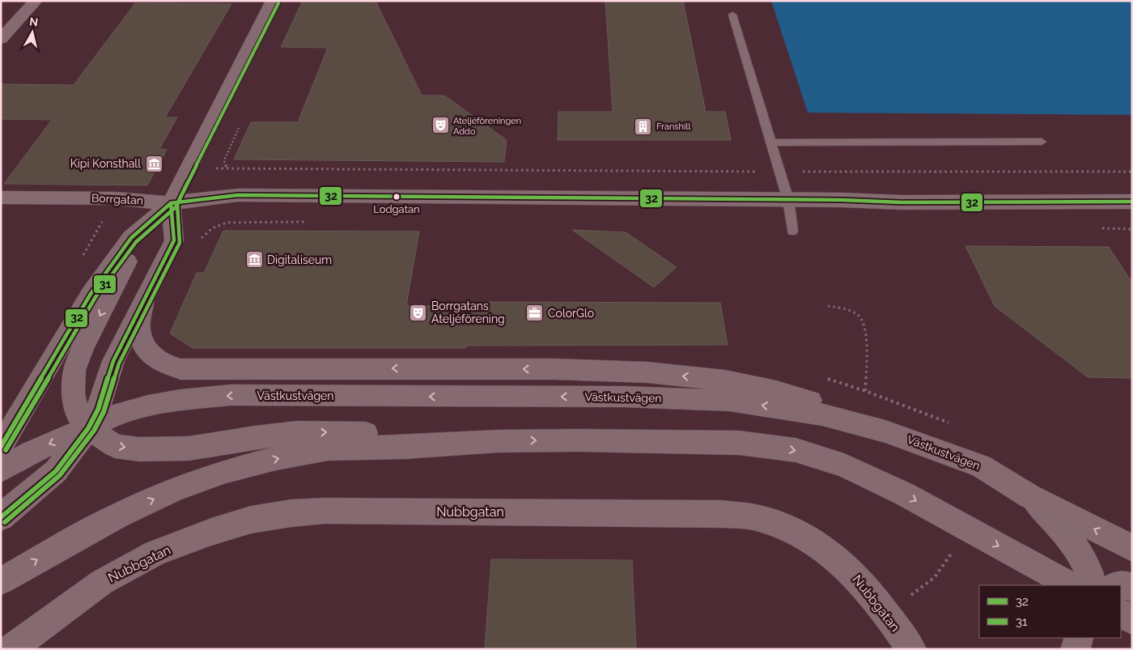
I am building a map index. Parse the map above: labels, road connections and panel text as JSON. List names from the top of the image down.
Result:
{
  "streets": {
    "street": ["Borrgatan", "Västkustvägen", "Nubbgatan"]
  },
  "places": {
    "theatre": ["Ateljéföreningen Addo", "Borrgatans Ateljéförening"],
    "building": ["Franshill"],
    "museum": ["Kipi Konsthall", "Digitaliseum"],
    "other": ["Lodgatan"],
    "office": ["ColorGlo"]
  },
  "lines": ["transit line 31", "transit line 32"],
  "legend": ["32", "31"],
  "north": "top"
}
